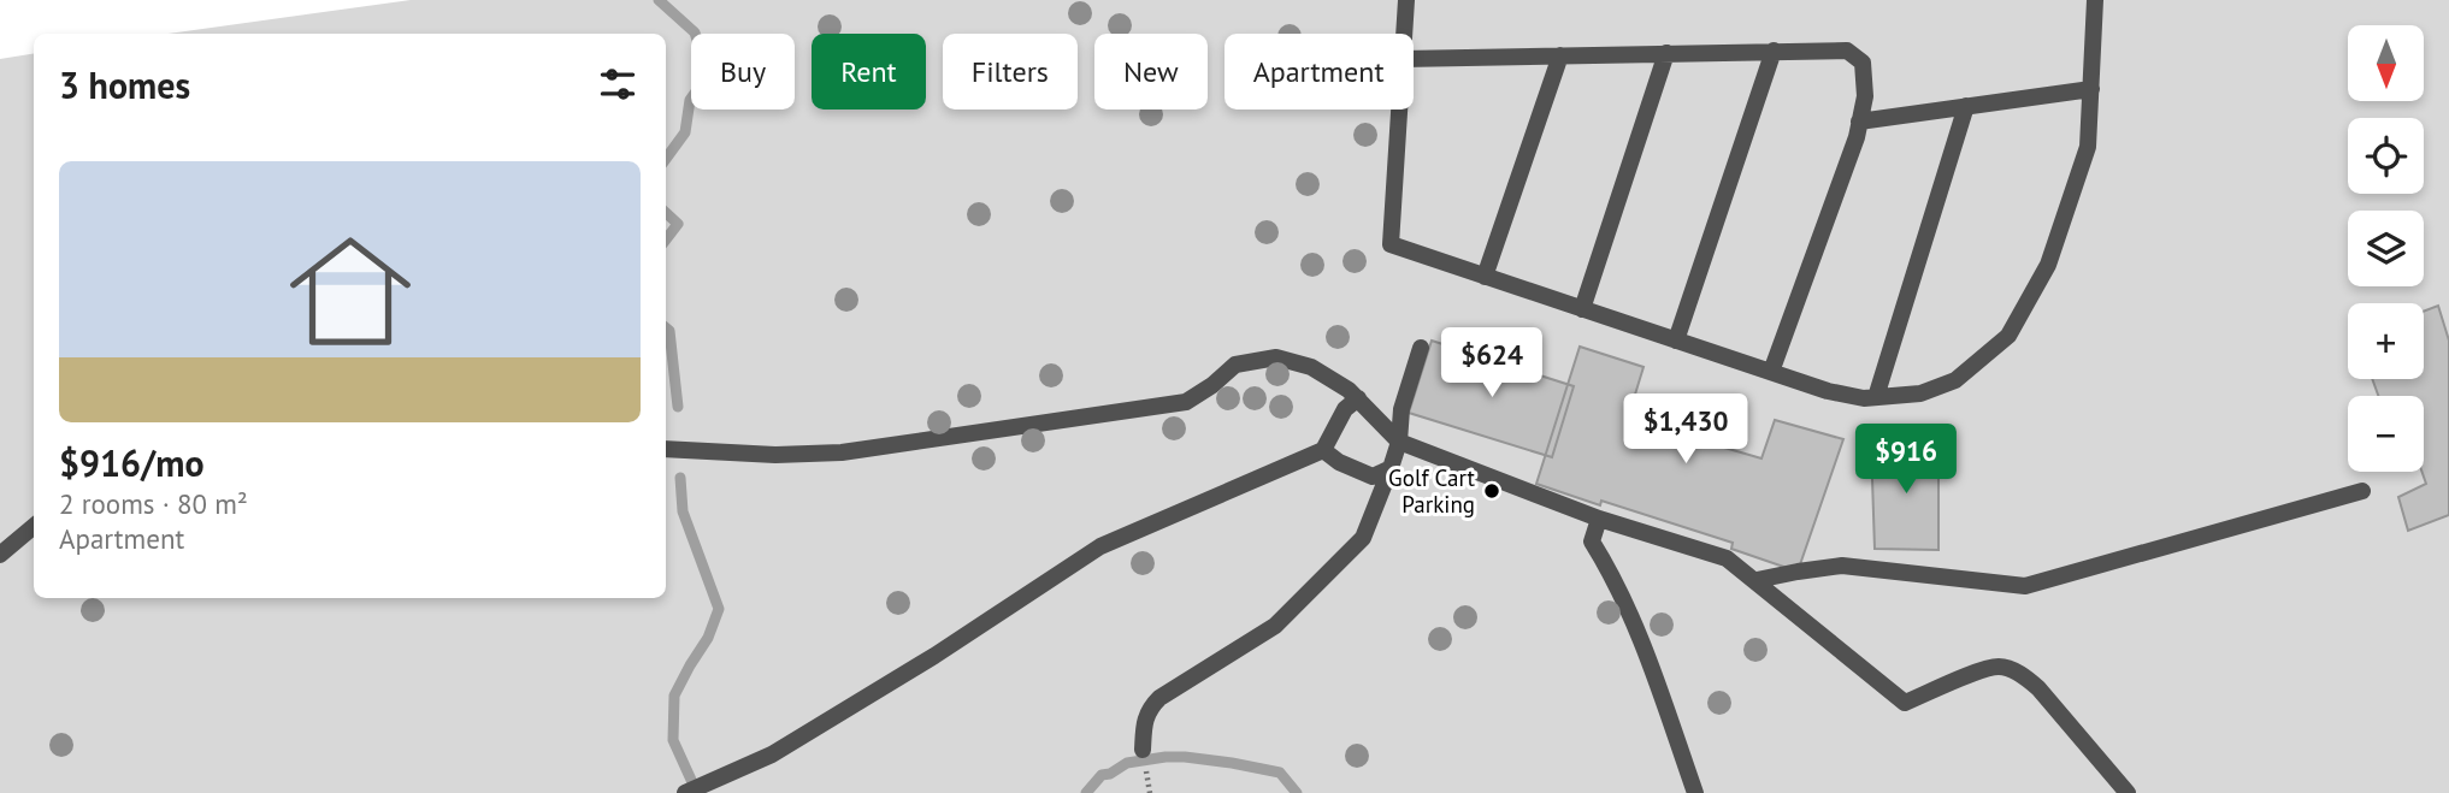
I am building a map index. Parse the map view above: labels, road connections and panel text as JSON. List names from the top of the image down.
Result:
{
  "places": ["Golf Cart Parking"],
  "north": "bottom",
  "page": {
    "map_buttons": ["+", "−"],
    "chip": [
      "Buy",
      "Rent",
      "Filters",
      "New",
      "Apartment"
    ],
    "heading": "3 homes",
    "list": [
      {
        "name": "$916/mo",
        "note": "2 rooms · 80 m² · Apartment"
      }
    ],
    "price": ["$624", "$1,430", "$916"]
  }
}
